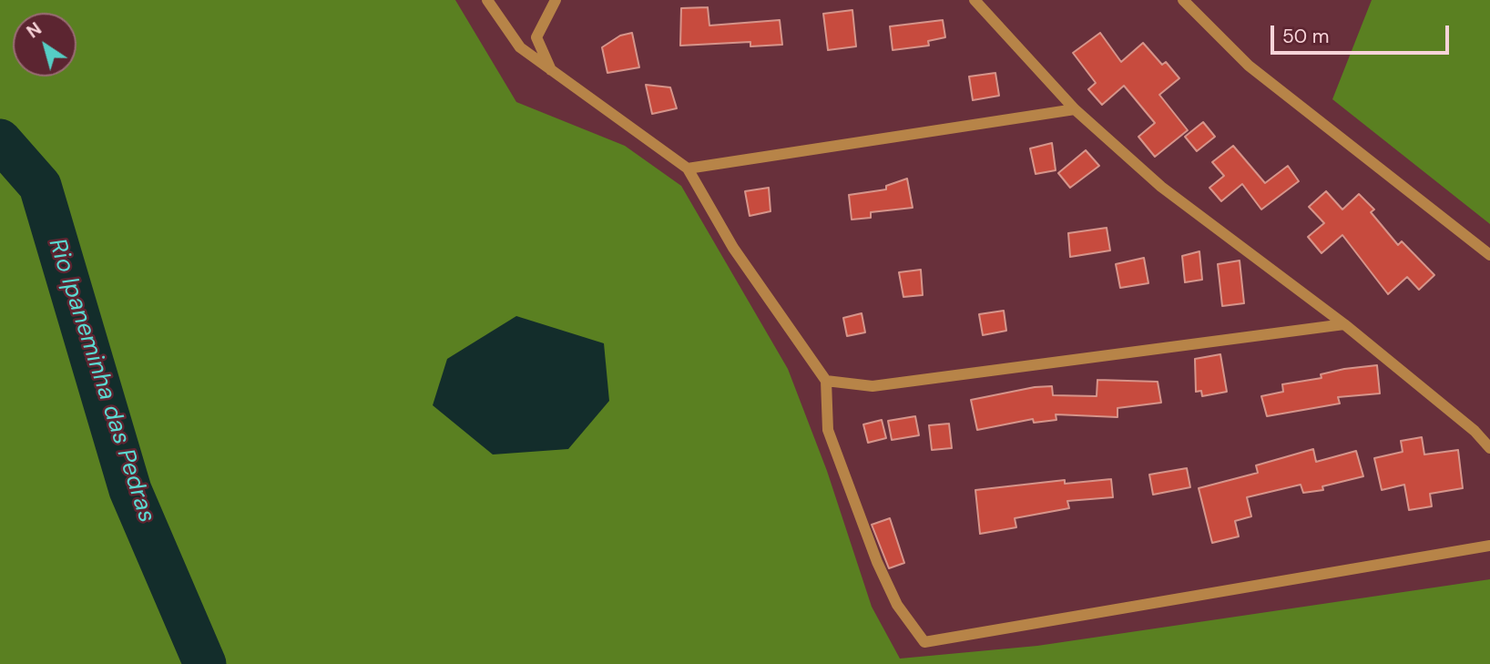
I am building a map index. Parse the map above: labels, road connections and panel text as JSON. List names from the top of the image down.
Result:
{
  "water": ["Rio Ipaneminha das Pedras"],
  "scale_bar": "50 m",
  "north": "top left"
}
